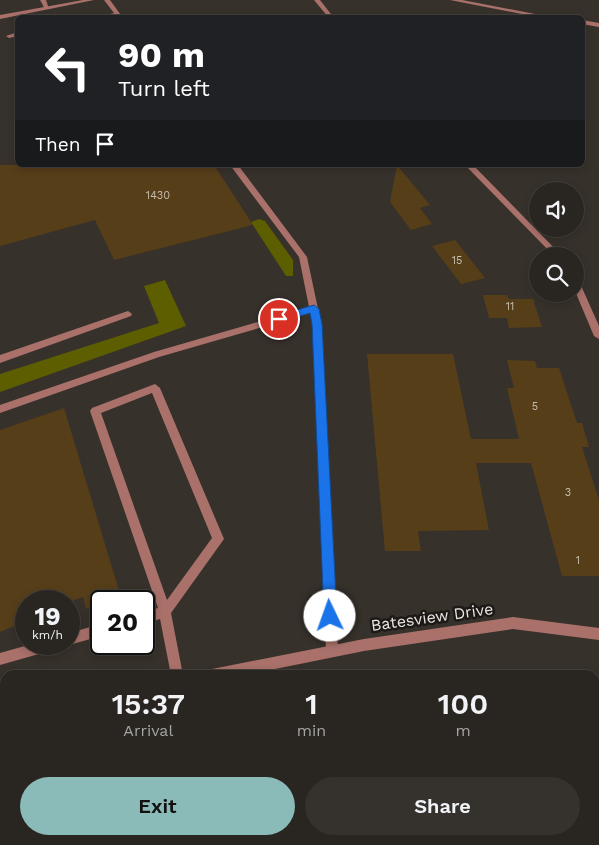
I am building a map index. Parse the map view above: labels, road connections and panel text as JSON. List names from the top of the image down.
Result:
{
  "streets": {
    "street": ["Batesview Drive"]
  },
  "house_numbers": [
    "1430",
    "15",
    "11",
    "5",
    "3",
    "1"
  ],
  "page": {
    "turn": ["90 m", "Turn left"],
    "then": "Then",
    "speed": "19 km/h",
    "limit": "20",
    "eta": [
      "15:37",
      "Arrival",
      "1",
      "min",
      "100",
      "m"
    ],
    "buttons": ["Exit", "Share"]
  }
}
